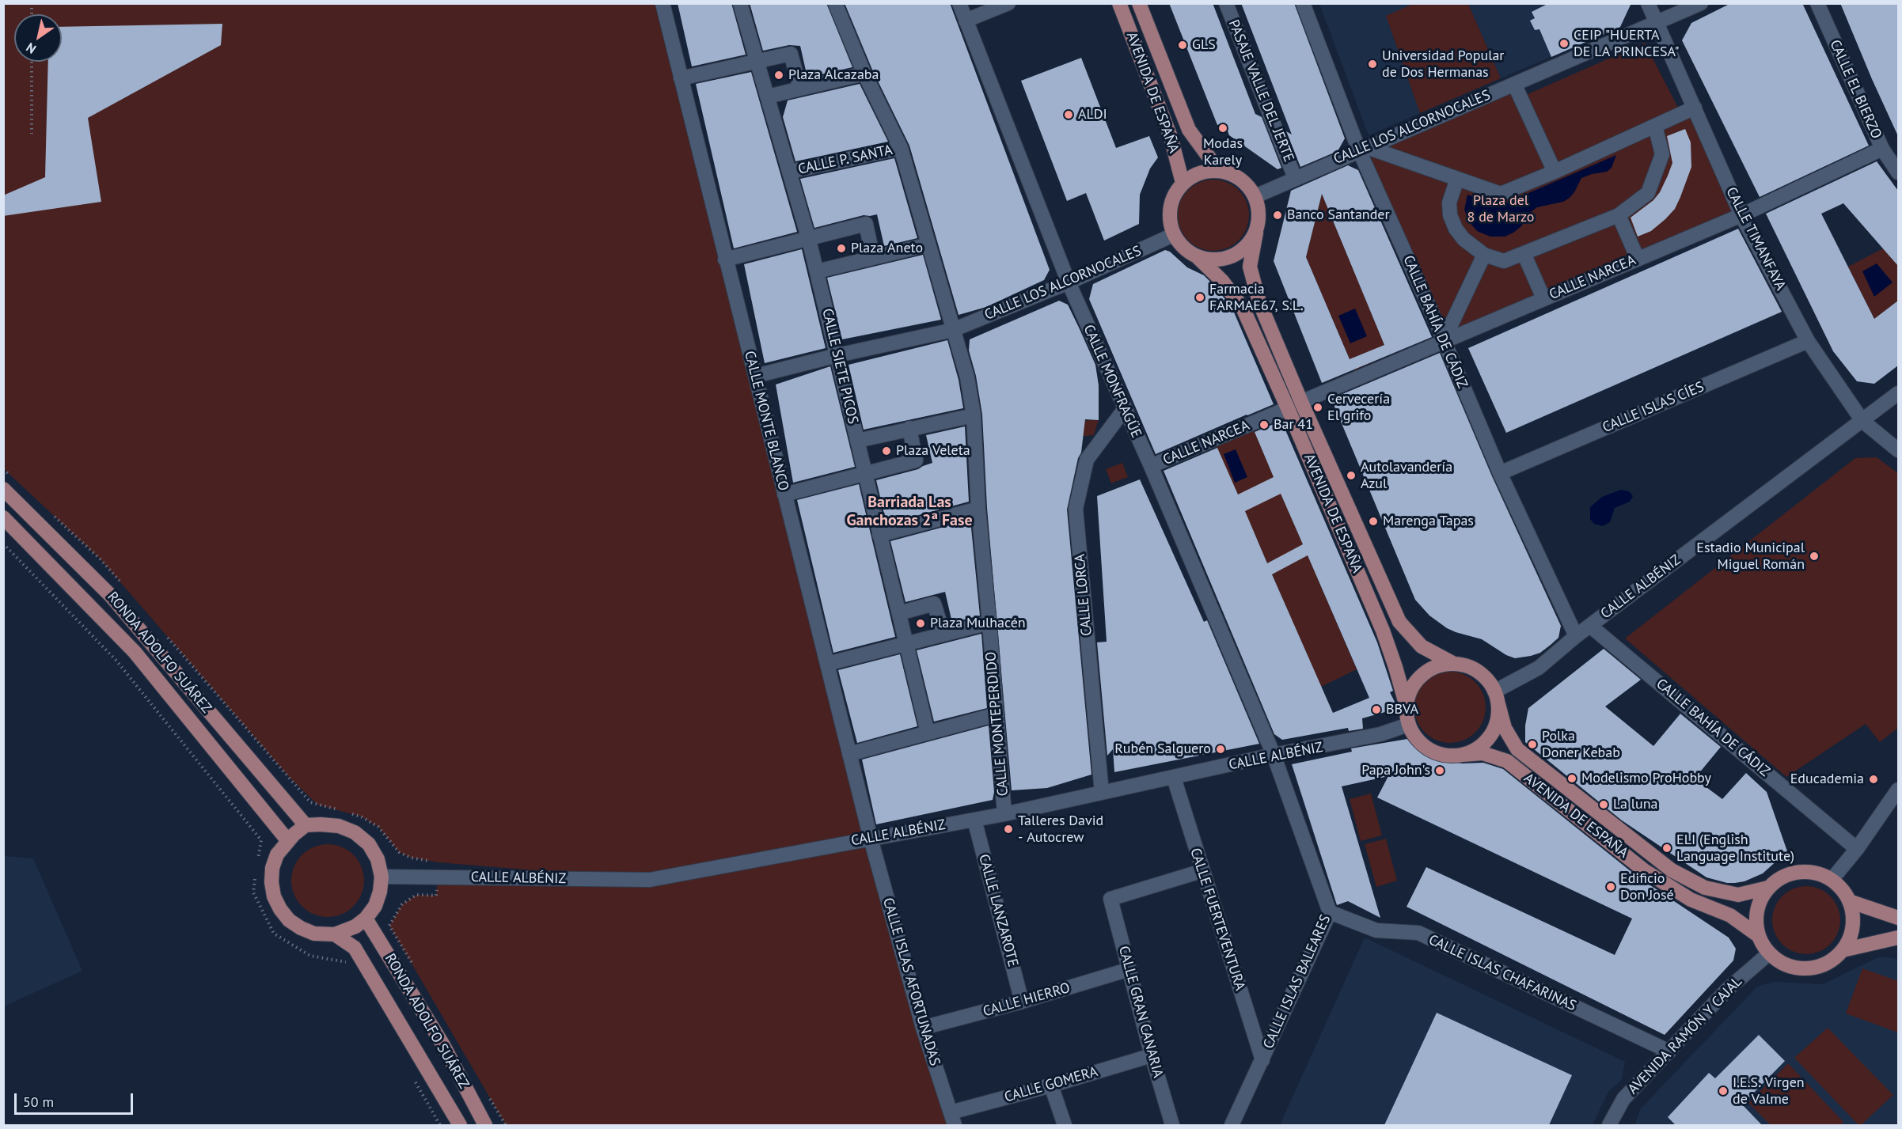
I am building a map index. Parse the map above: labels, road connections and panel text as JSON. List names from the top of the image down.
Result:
{
  "streets": {
    "main road": ["AVENIDA DE ESPAÑA", "RONDA ADOLFO SUÁREZ"],
    "street": [
      "CALLE EL BIERZO",
      "PASAJE VALLE DEL JERTE",
      "CALLE LOS ALCORNOCALES",
      "CALLE P. SANTA",
      "CALLE TIMANFAYA",
      "CALLE NARCEA",
      "CALLE BAHÍA DE CÁDIZ",
      "CALLE SIETE PICOS",
      "CALLE MONFRAGÜE",
      "CALLE ISLAS CÍES",
      "CALLE MONTE BLANCO",
      "CALLE ALBÉNIZ",
      "CALLE LORCA",
      "CALLE MONTEPERDIDO",
      "CALLE LANZAROTE",
      "CALLE FUERTEVENTURA",
      "CALLE ISLAS CHAFARINAS",
      "CALLE ISLAS AFORTUNADAS",
      "CALLE ISLAS BALEARES",
      "CALLE HIERRO",
      "CALLE GRAN CANARIA",
      "AVENIDA RAMÓN Y CAJAL",
      "CALLE GOMERA"
    ]
  },
  "crossings": [
    ["CALLE EL BIERZO", "CALLE NARCEA"],
    ["PASAJE VALLE DEL JERTE", "CALLE LOS ALCORNOCALES"],
    ["AVENIDA DE ESPAÑA", "CALLE LOS ALCORNOCALES"],
    ["AVENIDA DE ESPAÑA", "CALLE NARCEA"],
    ["AVENIDA DE ESPAÑA", "CALLE ALBÉNIZ"],
    ["AVENIDA DE ESPAÑA", "AVENIDA RAMÓN Y CAJAL"],
    ["CALLE LOS ALCORNOCALES", "CALLE TIMANFAYA"],
    ["CALLE LOS ALCORNOCALES", "CALLE BAHÍA DE CÁDIZ"],
    ["CALLE LOS ALCORNOCALES", "CALLE SIETE PICOS"],
    ["CALLE LOS ALCORNOCALES", "CALLE MONFRAGÜE"],
    ["CALLE LOS ALCORNOCALES", "CALLE MONTE BLANCO"],
    ["CALLE LOS ALCORNOCALES", "CALLE MONTEPERDIDO"],
    ["CALLE P. SANTA", "CALLE SIETE PICOS"],
    ["CALLE P. SANTA", "CALLE MONTEPERDIDO"],
    ["CALLE TIMANFAYA", "CALLE NARCEA"],
    ["CALLE TIMANFAYA", "CALLE ISLAS CÍES"],
    ["CALLE TIMANFAYA", "CALLE ALBÉNIZ"],
    ["CALLE NARCEA", "CALLE BAHÍA DE CÁDIZ"],
    ["CALLE NARCEA", "CALLE MONFRAGÜE"],
    ["CALLE BAHÍA DE CÁDIZ", "CALLE ISLAS CÍES"],
    ["CALLE BAHÍA DE CÁDIZ", "CALLE ALBÉNIZ"],
    ["CALLE MONFRAGÜE", "CALLE ALBÉNIZ"],
    ["CALLE MONFRAGÜE", "CALLE LORCA"],
    ["CALLE MONFRAGÜE", "CALLE ISLAS BALEARES"],
    ["CALLE MONTE BLANCO", "CALLE ALBÉNIZ"],
    ["CALLE MONTE BLANCO", "CALLE ISLAS AFORTUNADAS"],
    ["CALLE ALBÉNIZ", "CALLE LORCA"],
    ["CALLE ALBÉNIZ", "RONDA ADOLFO SUÁREZ"],
    ["CALLE ALBÉNIZ", "CALLE MONTEPERDIDO"],
    ["CALLE ALBÉNIZ", "CALLE LANZAROTE"],
    ["CALLE ALBÉNIZ", "CALLE FUERTEVENTURA"],
    ["CALLE ALBÉNIZ", "CALLE ISLAS AFORTUNADAS"],
    ["CALLE ALBÉNIZ", "CALLE ISLAS BALEARES"],
    ["CALLE LANZAROTE", "CALLE HIERRO"],
    ["CALLE FUERTEVENTURA", "CALLE ISLAS BALEARES"],
    ["CALLE FUERTEVENTURA", "CALLE GRAN CANARIA"],
    ["CALLE ISLAS CHAFARINAS", "CALLE ISLAS BALEARES"],
    ["CALLE ISLAS CHAFARINAS", "AVENIDA RAMÓN Y CAJAL"],
    ["CALLE ISLAS AFORTUNADAS", "CALLE HIERRO"],
    ["CALLE ISLAS AFORTUNADAS", "CALLE GOMERA"],
    ["CALLE HIERRO", "CALLE GRAN CANARIA"],
    ["CALLE GRAN CANARIA", "CALLE GOMERA"]
  ],
  "districts": ["Barriada Las Ganchozas 2ª Fase"],
  "parks": ["Plaza del 8 de Marzo"],
  "places": [
    "CEIP \"HUERTA DE LA PRINCESA\"",
    "GLS",
    "Universidad Popular de Dos Hermanas",
    "Plaza Alcazaba",
    "ALDI",
    "Modas Karely",
    "Banco Santander",
    "Plaza Aneto",
    "Farmacia FARMAE67, S.L.",
    "Cervecería El grifo",
    "Bar 41",
    "Plaza Veleta",
    "Autolavandería Azul",
    "Marenga Tapas",
    "Estadio Municipal Miguel Román",
    "Plaza Mulhacén",
    "BBVA",
    "Polka Doner Kebab",
    "Rubén Salguero",
    "Papa John's",
    "Modelismo ProHobby",
    "Educademia",
    "La luna",
    "Talleres David - Autocrew",
    "ELI (English Language Institute)",
    "Edificio Don José",
    "I.E.S. Virgen de Valme"
  ],
  "scale_bar": "50 m",
  "north": "bottom left"
}
